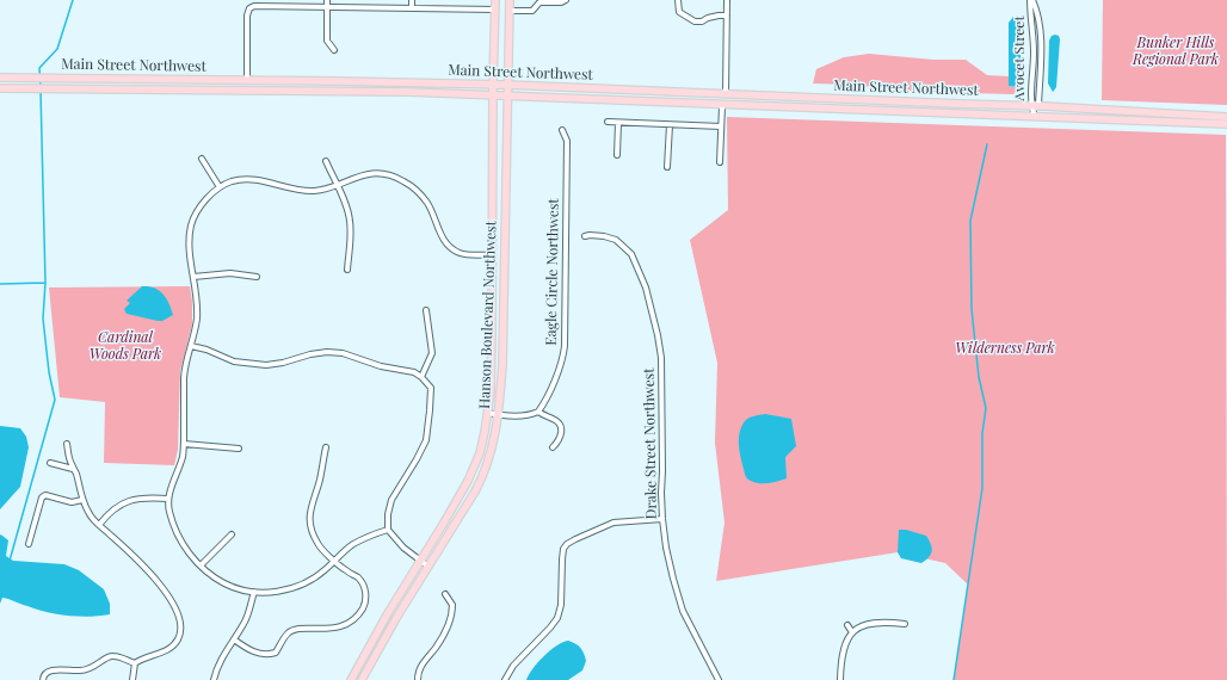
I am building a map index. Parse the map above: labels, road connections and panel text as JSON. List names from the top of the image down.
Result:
{
  "streets": {
    "main road": ["Main Street Northwest", "Hanson Boulevard Northwest"],
    "street": ["Avocet Street", "Eagle Circle Northwest", "Drake Street Northwest"]
  },
  "crossings": [
    ["Avocet Street", "Main Street Northwest"],
    ["Main Street Northwest", "Hanson Boulevard Northwest"]
  ],
  "parks": ["Bunker Hills Regional Park", "Cardinal Woods Park", "Wilderness Park"]
}
